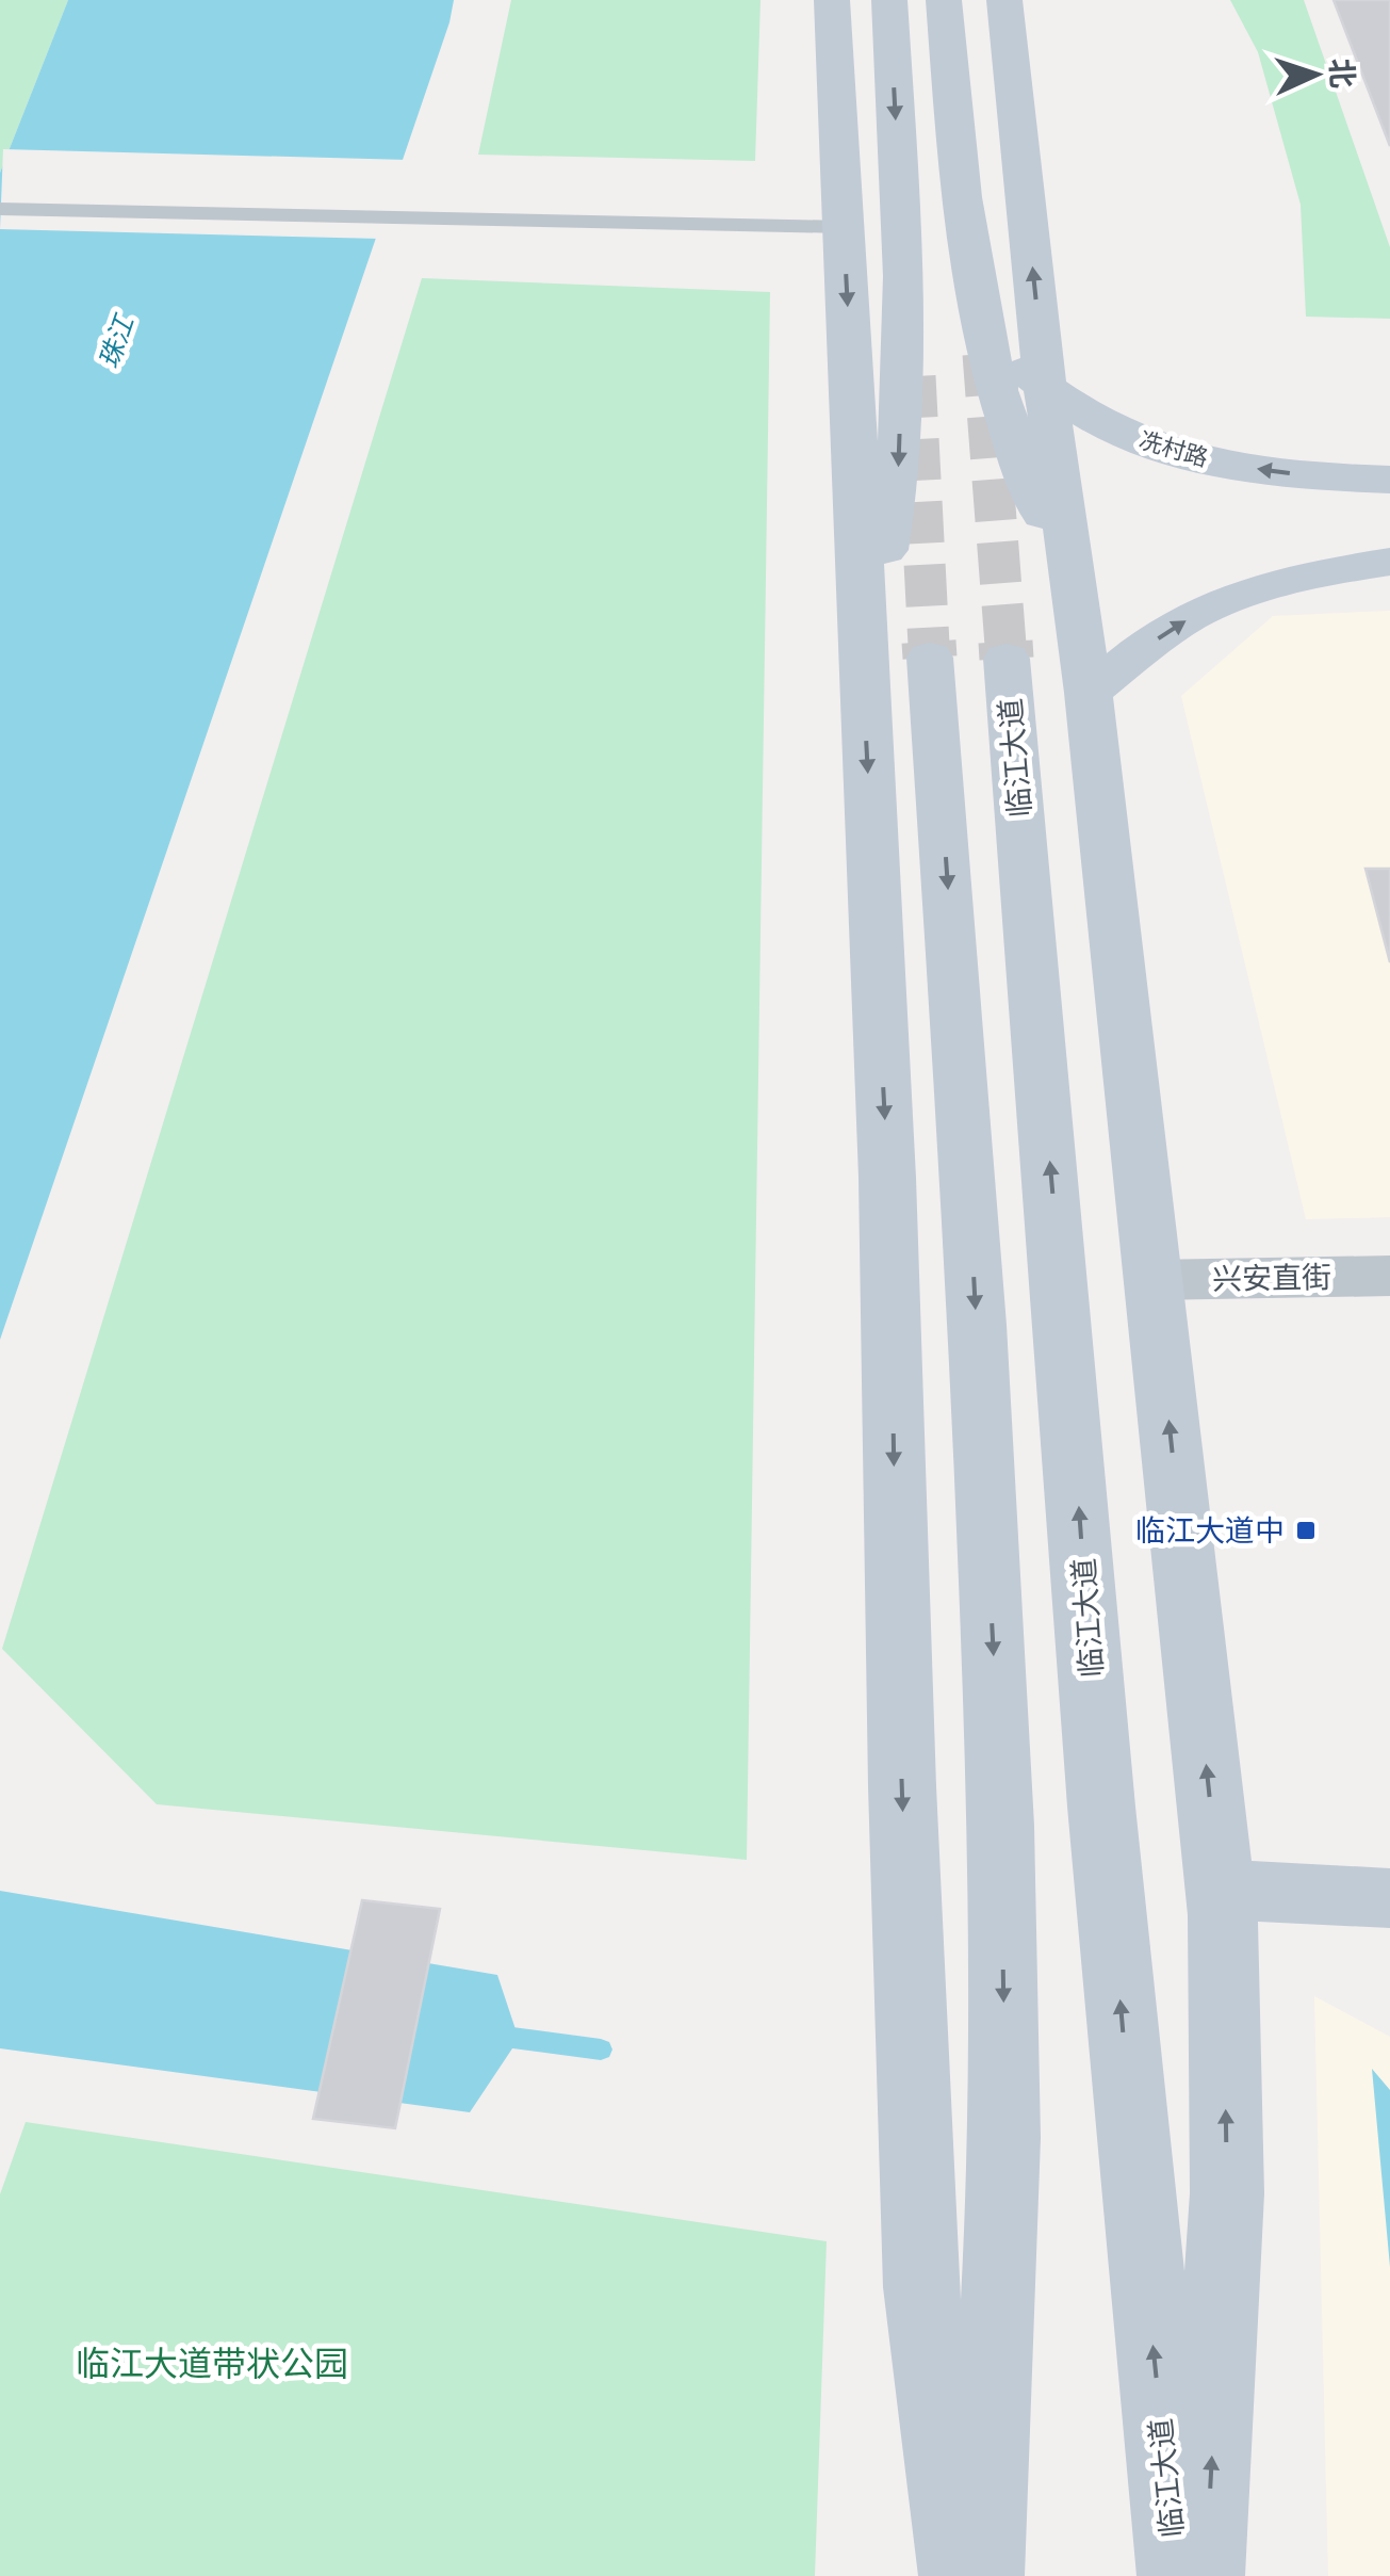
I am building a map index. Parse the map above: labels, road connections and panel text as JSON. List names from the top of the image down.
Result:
{
  "streets": {
    "main road": ["冼村路", "临江大道"],
    "street": ["兴安直街"]
  },
  "one_way": ["冼村路"],
  "water": ["珠江"],
  "parks": ["临江大道带状公园"],
  "places": {
    "transit": ["临江大道中"]
  },
  "north": "right"
}
